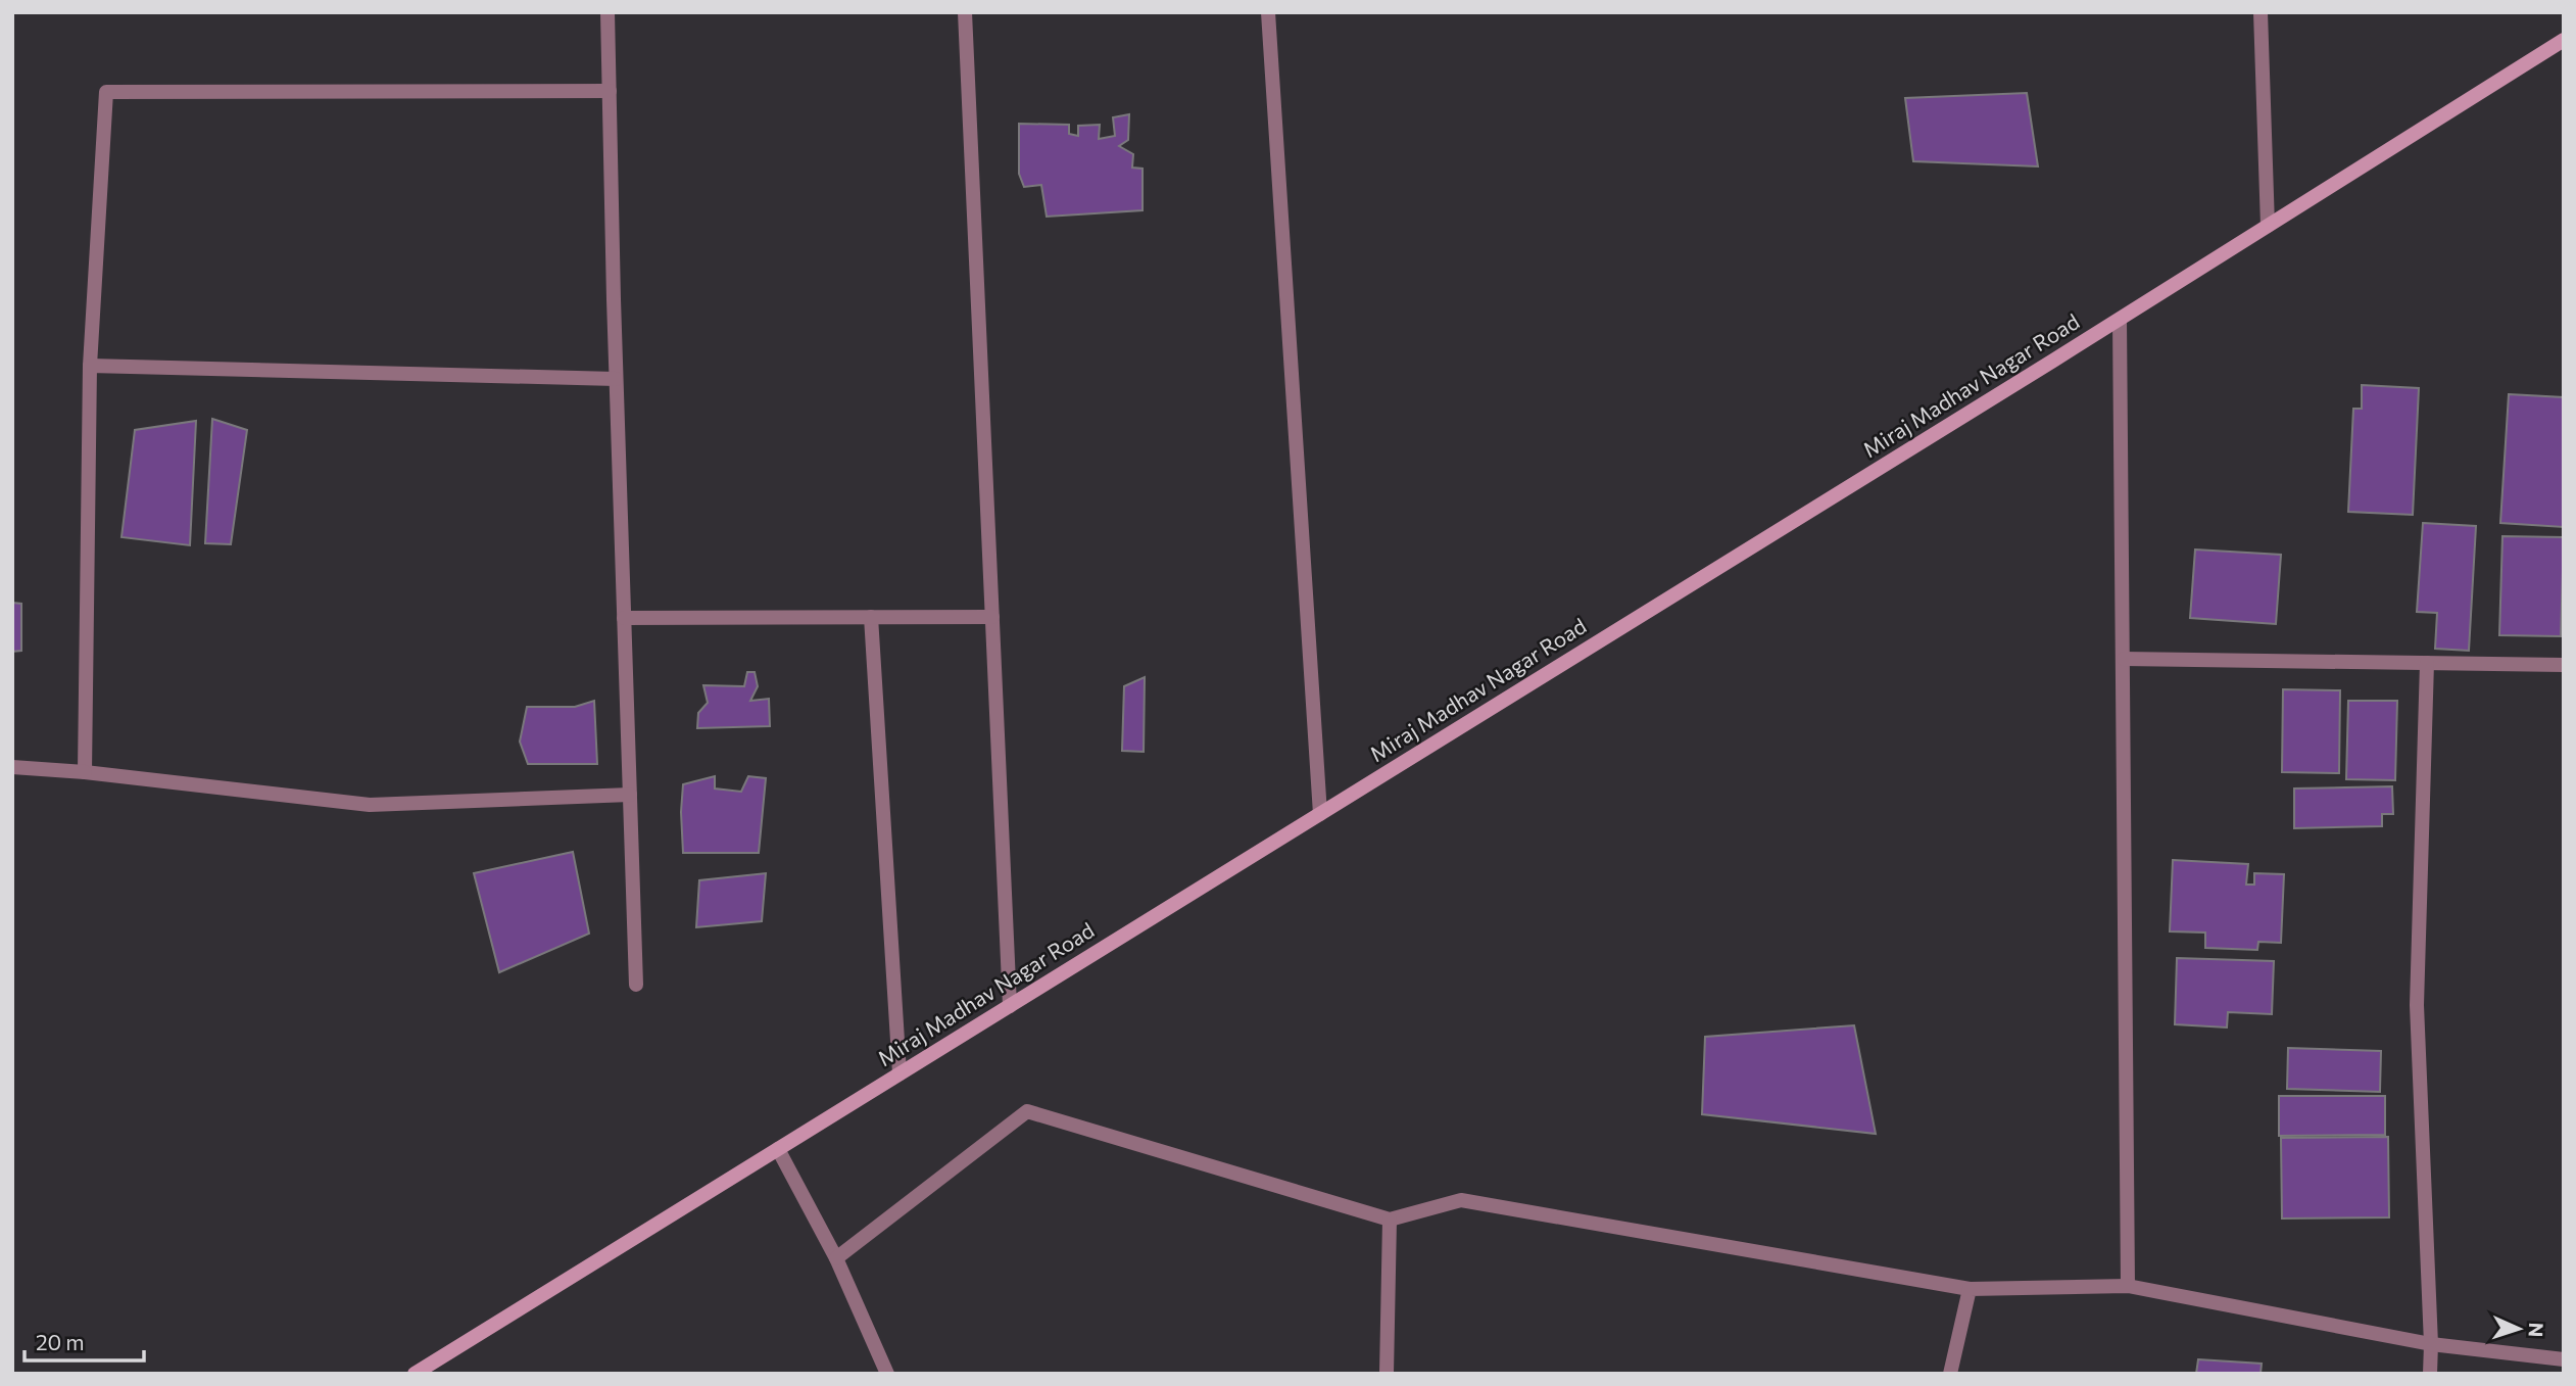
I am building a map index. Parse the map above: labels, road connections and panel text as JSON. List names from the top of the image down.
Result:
{
  "streets": {
    "street": ["Miraj Madhav Nagar Road"]
  },
  "scale_bar": "20 m",
  "north": "right"
}
